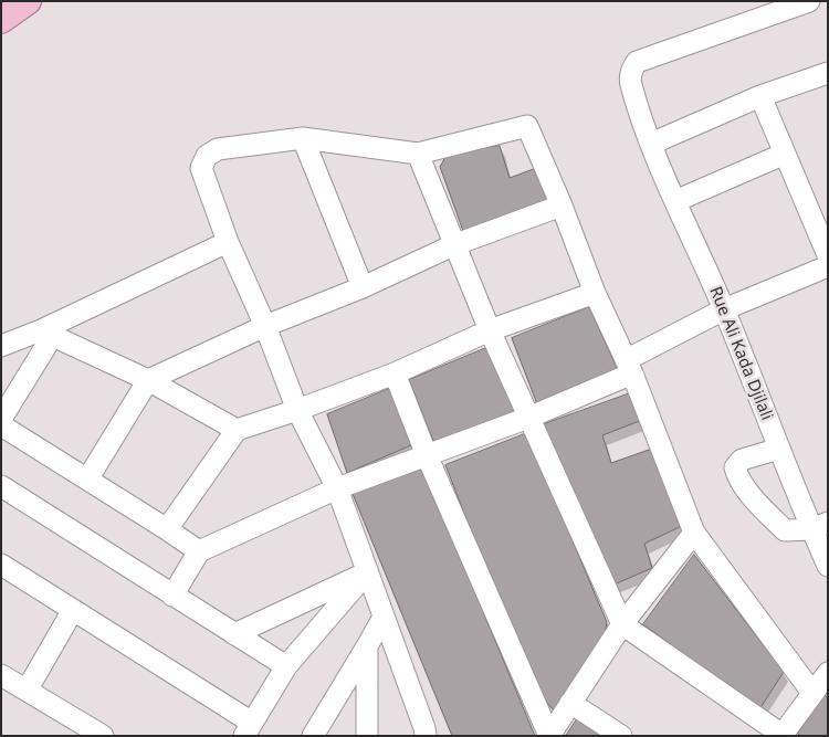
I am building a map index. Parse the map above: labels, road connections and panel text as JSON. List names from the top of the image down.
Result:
{
  "streets": {
    "street": ["Rue Ali Kada Djilali"]
  }
}
